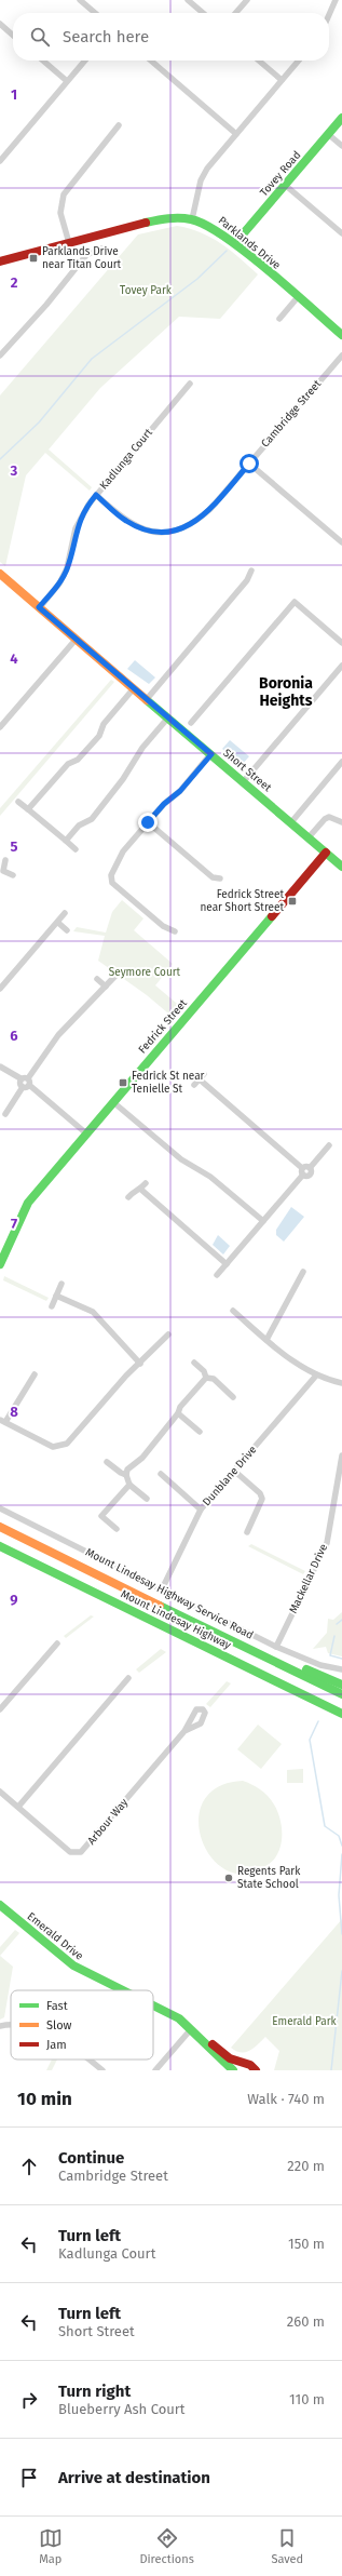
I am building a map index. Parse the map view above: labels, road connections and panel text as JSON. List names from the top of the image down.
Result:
{
  "streets": {
    "main road": [
      "Tovey Road",
      "Parklands Drive",
      "Short Street",
      "Fedrick Street",
      "Mount Lindesay Highway",
      "Emerald Drive"
    ],
    "street": [
      "Cambridge Street",
      "Kadlunga Court",
      "Dunblane Drive",
      "Mackellar Drive",
      "Mount Lindesay Highway Service Road",
      "Arbour Way"
    ]
  },
  "crossings": [
    ["Tovey Road", "Parklands Drive"],
    ["Cambridge Street", "Kadlunga Court"],
    ["Kadlunga Court", "Short Street"],
    ["Short Street", "Fedrick Street"],
    ["Dunblane Drive", "Mount Lindesay Highway Service Road"],
    ["Mackellar Drive", "Mount Lindesay Highway Service Road"]
  ],
  "districts": ["Boronia Heights"],
  "parks": ["Tovey Park", "Seymore Court", "Emerald Park"],
  "places": {
    "transit": ["Parklands Drive near Titan Court", "Fedrick Street near Short Street", "Fedrick St near Tenielle St"],
    "other": ["Regents Park State School"]
  },
  "legend": ["Fast", "Slow", "Jam"],
  "page": {
    "search": "Search here",
    "heading": ["10 min", "Walk · 740 m"],
    "list": [
      ["Continue", "Cambridge Street", "220 m"],
      ["Turn left", "Kadlunga Court", "150 m"],
      ["Turn left", "Short Street", "260 m"],
      ["Turn right", "Blueberry Ash Court", "110 m"],
      "Arrive at destination"
    ],
    "nav": ["Map", "Directions", "Saved"]
  },
  "grid": {
    "rows": [
      "1",
      "2",
      "3",
      "4",
      "5",
      "6",
      "7",
      "8",
      "9"
    ]
  }
}
